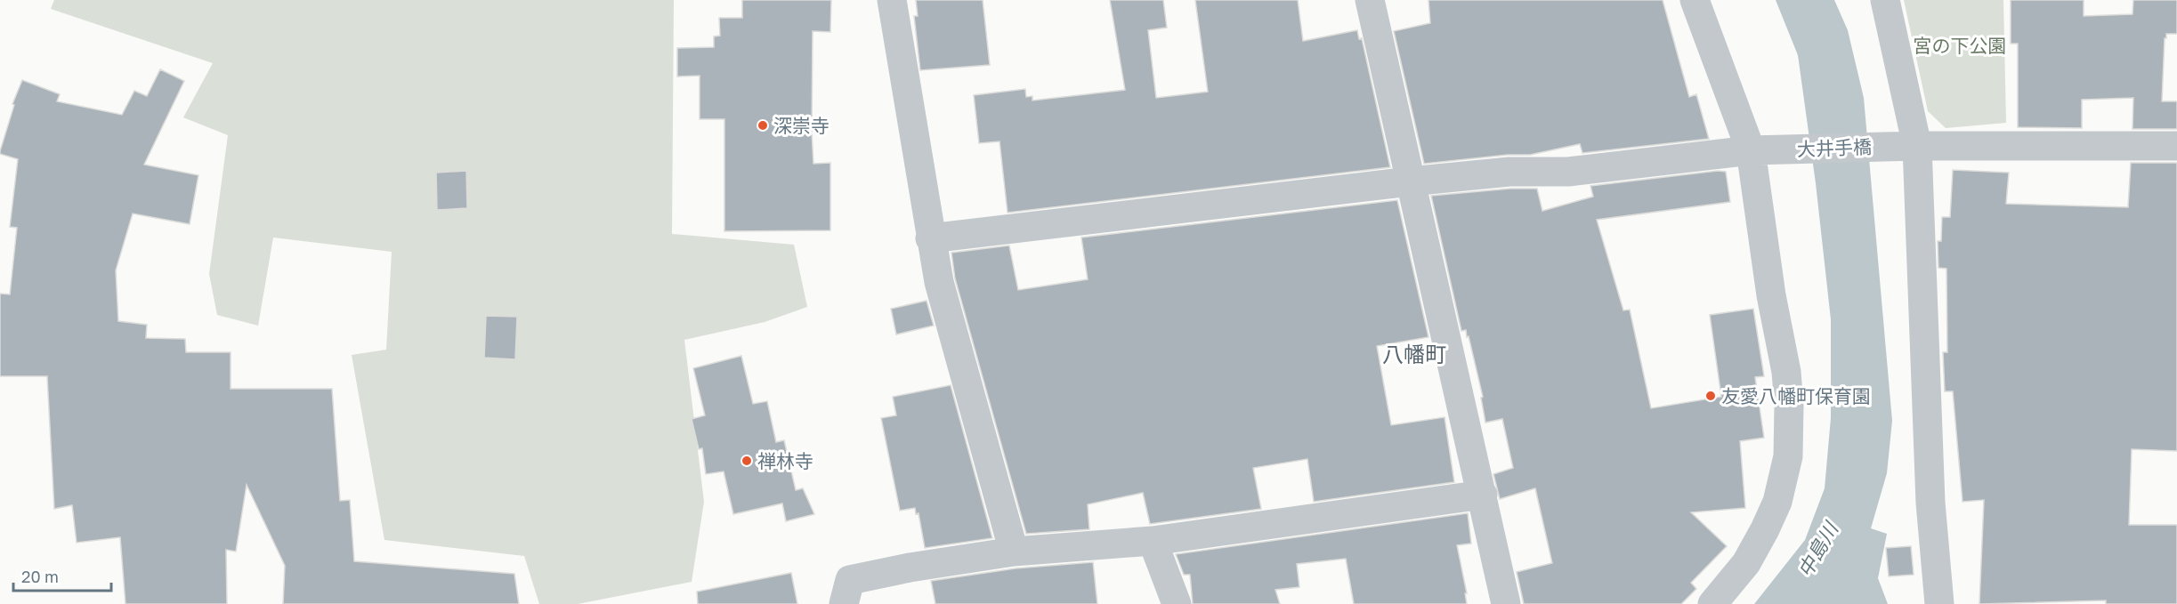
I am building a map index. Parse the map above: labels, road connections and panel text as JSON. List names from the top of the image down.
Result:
{
  "streets": {
    "street": ["大井手橋"]
  },
  "districts": ["八幡町"],
  "water": ["中島川"],
  "parks": ["宮の下公園"],
  "places": ["深崇寺", "友愛八幡町保育園", "禅林寺"],
  "scale_bar": "20 m"
}
